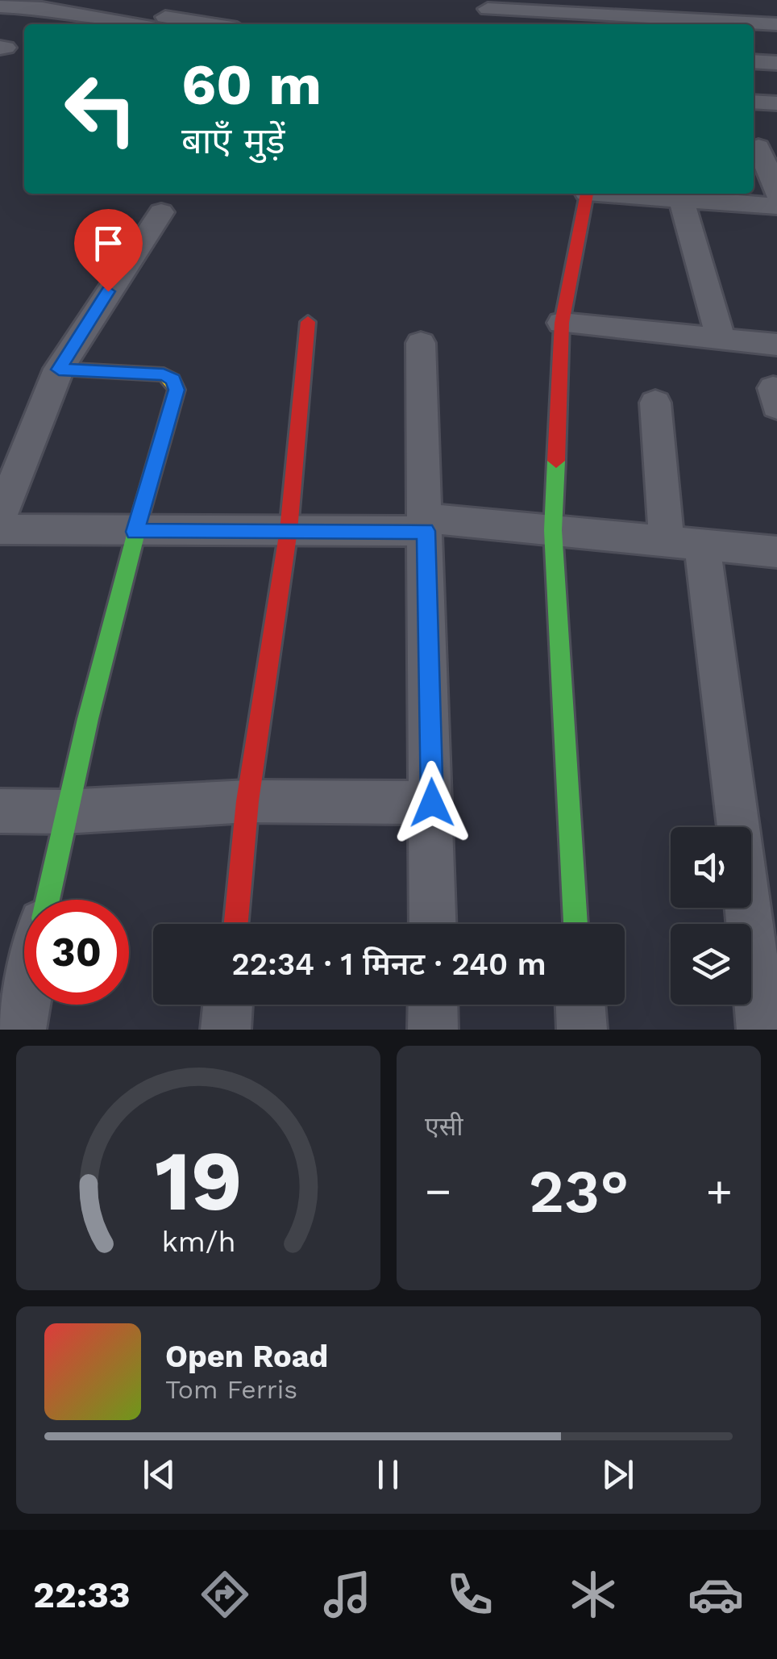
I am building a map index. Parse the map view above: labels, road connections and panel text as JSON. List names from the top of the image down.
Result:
{
  "page": {
    "turn": ["60 m", "बाएँ मुड़ें"],
    "limit": "30",
    "trip": "22:34 · 1 मिनट · 240 m",
    "tile": "एसी",
    "heat": ["−", "23°", "+"],
    "song": ["Open Road", "Tom Ferris"],
    "tabs": "22:33",
    "gauge": ["19", "km/h"]
  }
}
